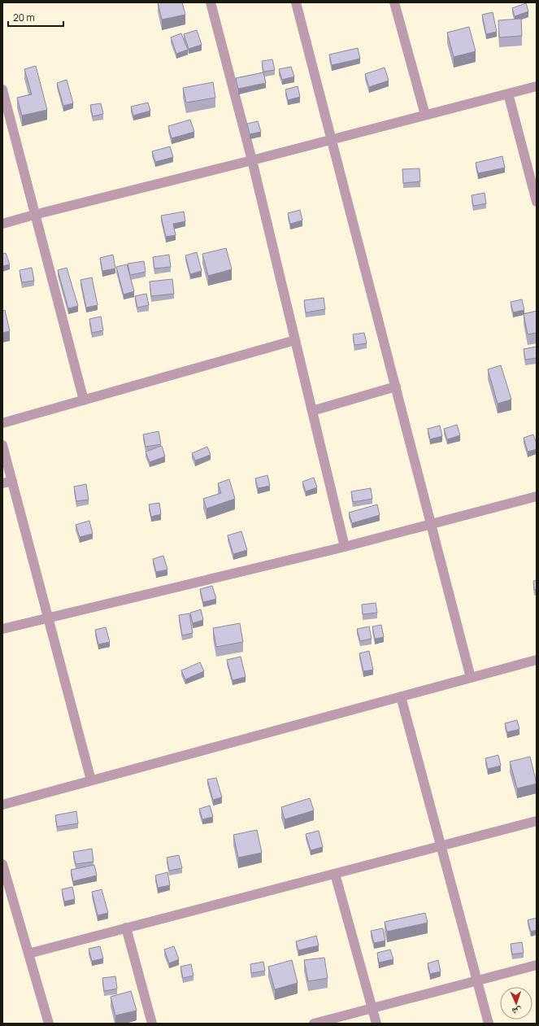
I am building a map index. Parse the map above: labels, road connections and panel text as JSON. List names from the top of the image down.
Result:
{
  "scale_bar": "20 m",
  "north": "bottom"
}
